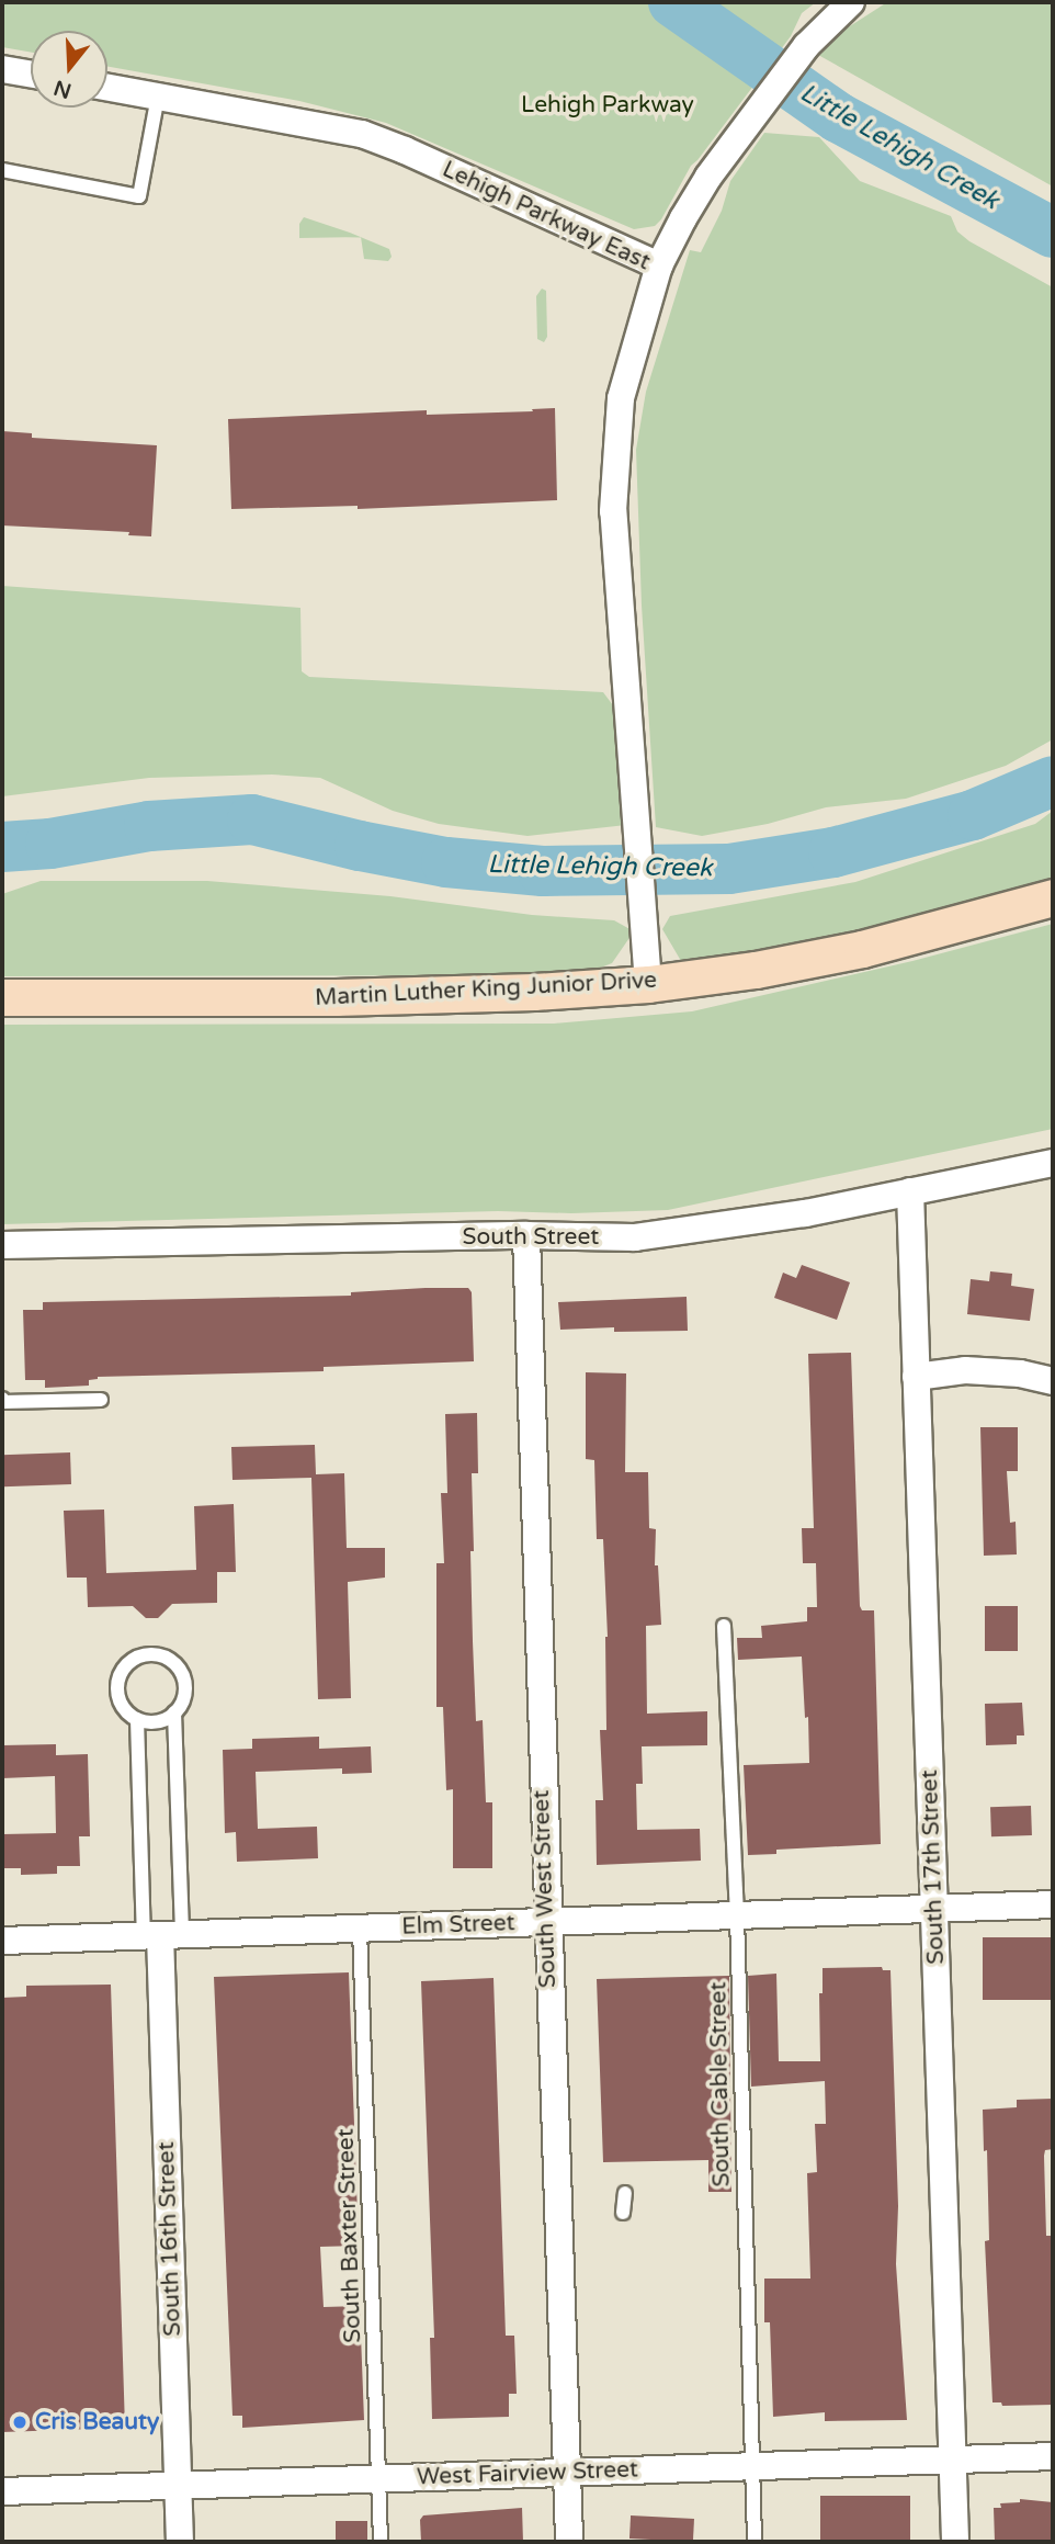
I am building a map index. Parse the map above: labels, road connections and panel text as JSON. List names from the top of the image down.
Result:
{
  "streets": {
    "main road": ["Martin Luther King Junior Drive"],
    "street": [
      "Lehigh Parkway East",
      "South Street",
      "South 17th Street",
      "South West Street",
      "Elm Street",
      "South 16th Street",
      "West Fairview Street"
    ],
    "lane": ["South Cable Street", "South Baxter Street"]
  },
  "crossings": [
    ["Lehigh Parkway East", "Martin Luther King Junior Drive"],
    ["South Street", "South 17th Street"],
    ["South Street", "South West Street"],
    ["South 17th Street", "Elm Street"],
    ["South 17th Street", "West Fairview Street"],
    ["South West Street", "Elm Street"],
    ["South West Street", "West Fairview Street"],
    ["Elm Street", "South Cable Street"],
    ["Elm Street", "South Baxter Street"],
    ["Elm Street", "South 16th Street"],
    ["South Cable Street", "West Fairview Street"],
    ["South Baxter Street", "West Fairview Street"],
    ["South 16th Street", "West Fairview Street"]
  ],
  "water": ["Little Lehigh Creek"],
  "parks": ["Lehigh Parkway"],
  "places": ["Cris Beauty"],
  "north": "bottom"
}
